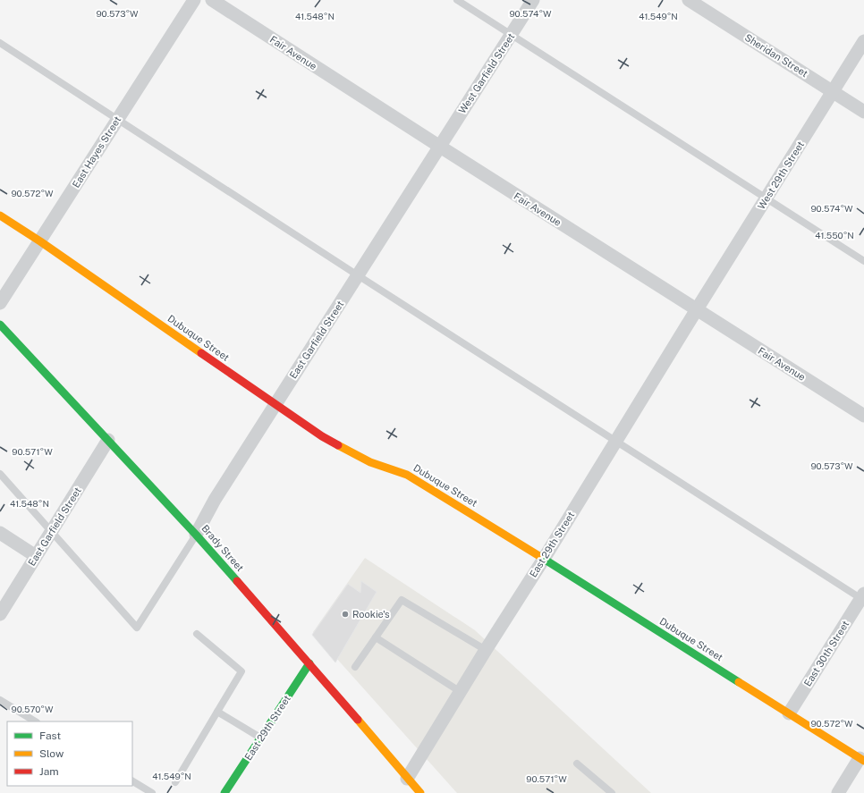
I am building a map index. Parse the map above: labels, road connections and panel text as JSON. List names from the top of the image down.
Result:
{
  "streets": {
    "main road": ["Dubuque Street", "East 29th Street", "Brady Street"],
    "street": [
      "Fair Avenue",
      "Sheridan Street",
      "West Garfield Street",
      "East Hayes Street",
      "West 29th Street",
      "East Garfield Street",
      "East 30th Street"
    ]
  },
  "crossings": [
    ["Fair Avenue", "West Garfield Street"],
    ["Fair Avenue", "West 29th Street"],
    ["Fair Avenue", "East Garfield Street"],
    ["Fair Avenue", "East 29th Street"],
    ["Sheridan Street", "West 29th Street"],
    ["West Garfield Street", "East Garfield Street"],
    ["East Hayes Street", "Dubuque Street"],
    ["West 29th Street", "East 29th Street"],
    ["Dubuque Street", "East Garfield Street"],
    ["Dubuque Street", "East 29th Street"],
    ["Dubuque Street", "East 30th Street"],
    ["East Garfield Street", "Brady Street"],
    ["East 29th Street", "Brady Street"]
  ],
  "places": ["Rookie's"],
  "legend": ["Fast", "Slow", "Jam"],
  "coordinates": [
    "90.573°W",
    "90.574°W",
    "41.548°N",
    "41.549°N",
    "90.572°W",
    "41.550°N",
    "90.571°W",
    "90.570°W"
  ]
}
